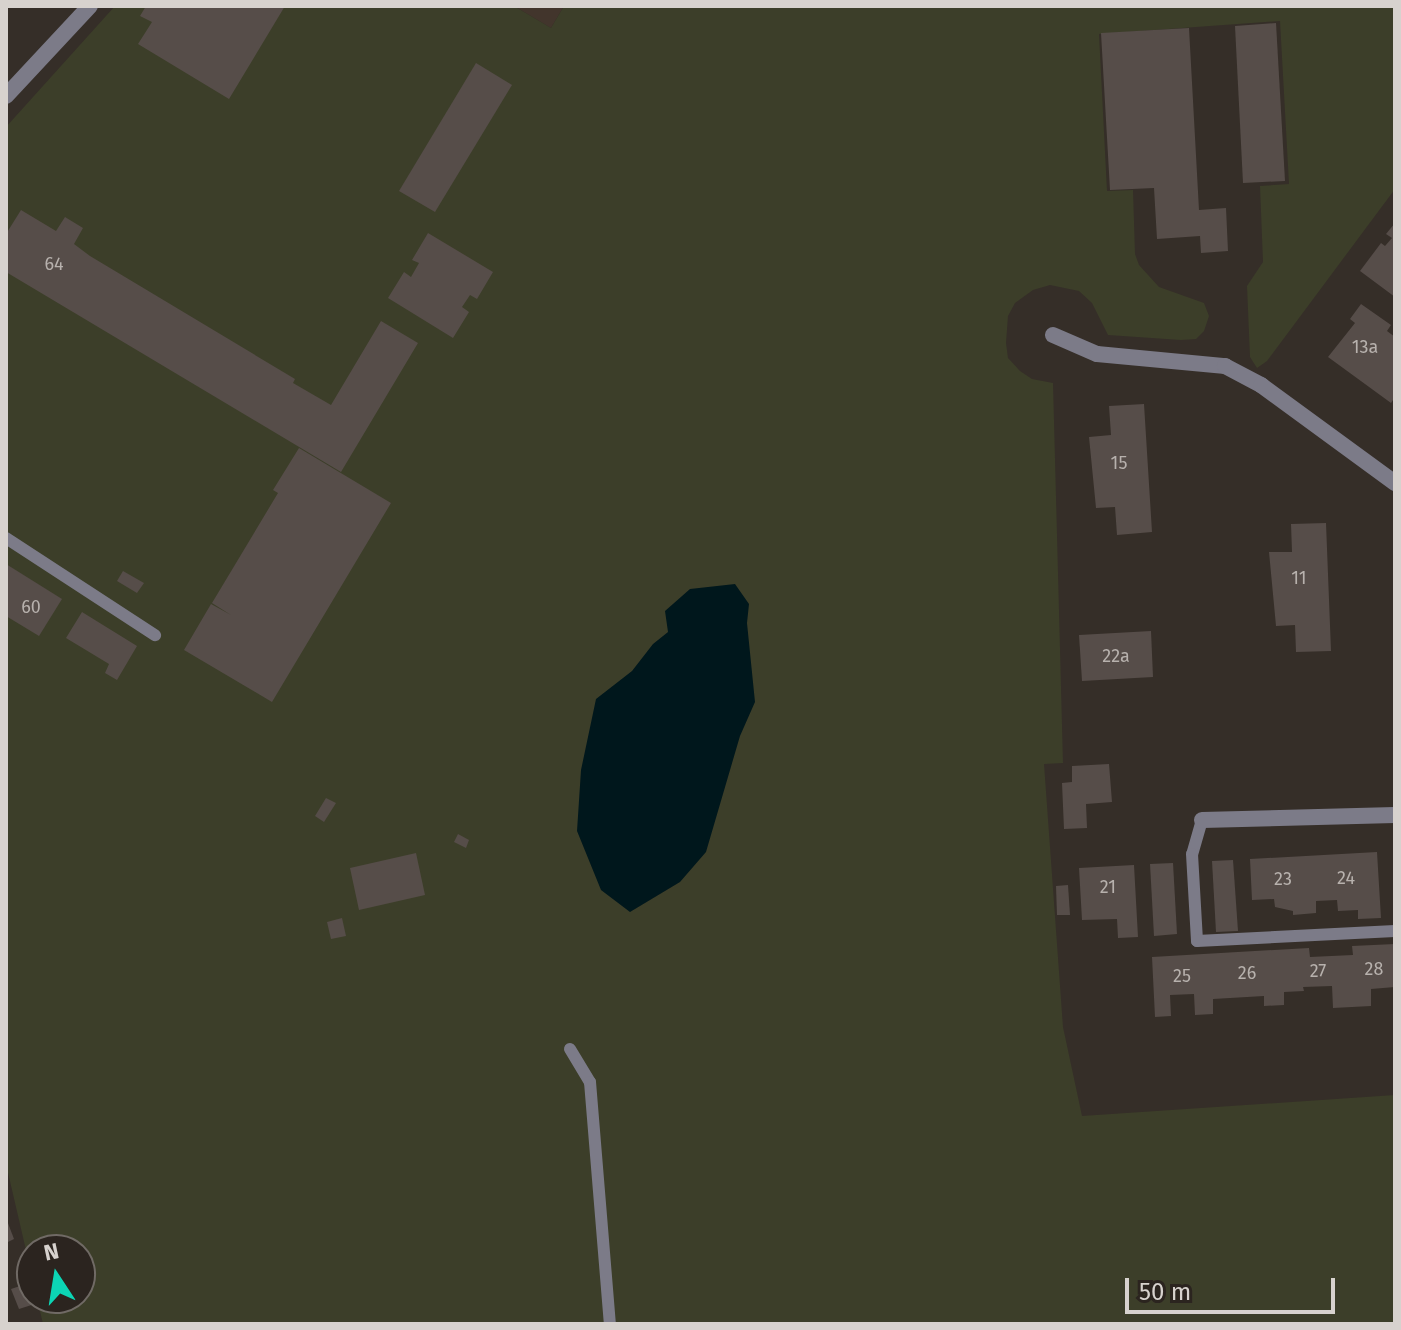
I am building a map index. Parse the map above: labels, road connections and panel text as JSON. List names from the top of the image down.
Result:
{
  "house_numbers": [
    "64",
    "13a",
    "15",
    "11",
    "60",
    "22a",
    "24",
    "23",
    "21",
    "28",
    "27",
    "26",
    "25"
  ],
  "scale_bar": "50 m",
  "north": "top"
}
